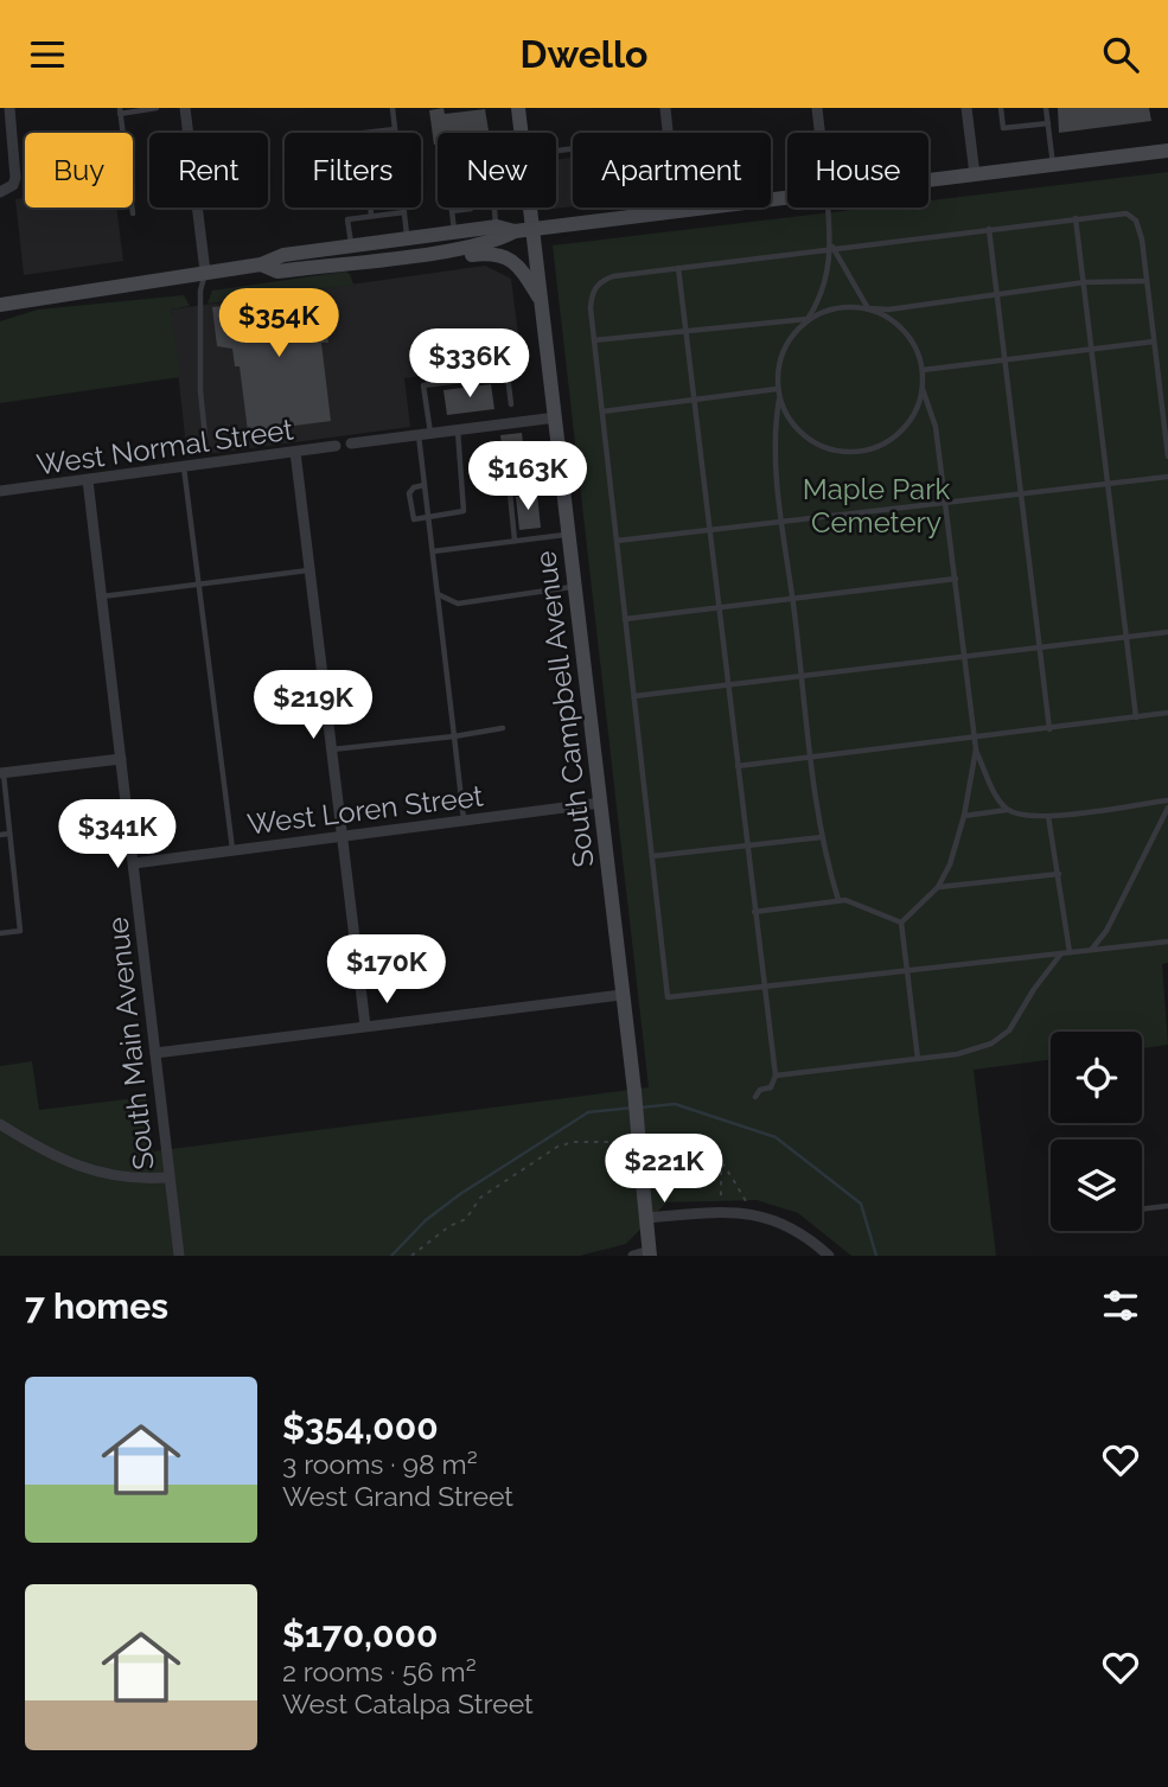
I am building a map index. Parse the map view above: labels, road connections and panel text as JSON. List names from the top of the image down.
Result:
{
  "streets": {
    "main road": ["South Campbell Avenue"],
    "street": ["West Normal Street", "West Loren Street", "South Main Avenue"]
  },
  "crossings": [
    ["West Normal Street", "South Main Avenue"],
    ["South Campbell Avenue", "West Loren Street"],
    ["West Loren Street", "South Main Avenue"]
  ],
  "parks": ["Maple Park Cemetery"],
  "page": {
    "header": "Dwello",
    "chip": [
      "Buy",
      "Rent",
      "Filters",
      "New",
      "Apartment",
      "House"
    ],
    "price": [
      "$354K",
      "$336K",
      "$163K",
      "$219K",
      "$341K",
      "$170K",
      "$221K"
    ],
    "heading": "7 homes",
    "list": [
      {
        "name": "$354,000",
        "note": "3 rooms · 98 m² · West Grand Street"
      },
      {
        "name": "$170,000",
        "note": "2 rooms · 56 m² · West Catalpa Street"
      }
    ]
  }
}
